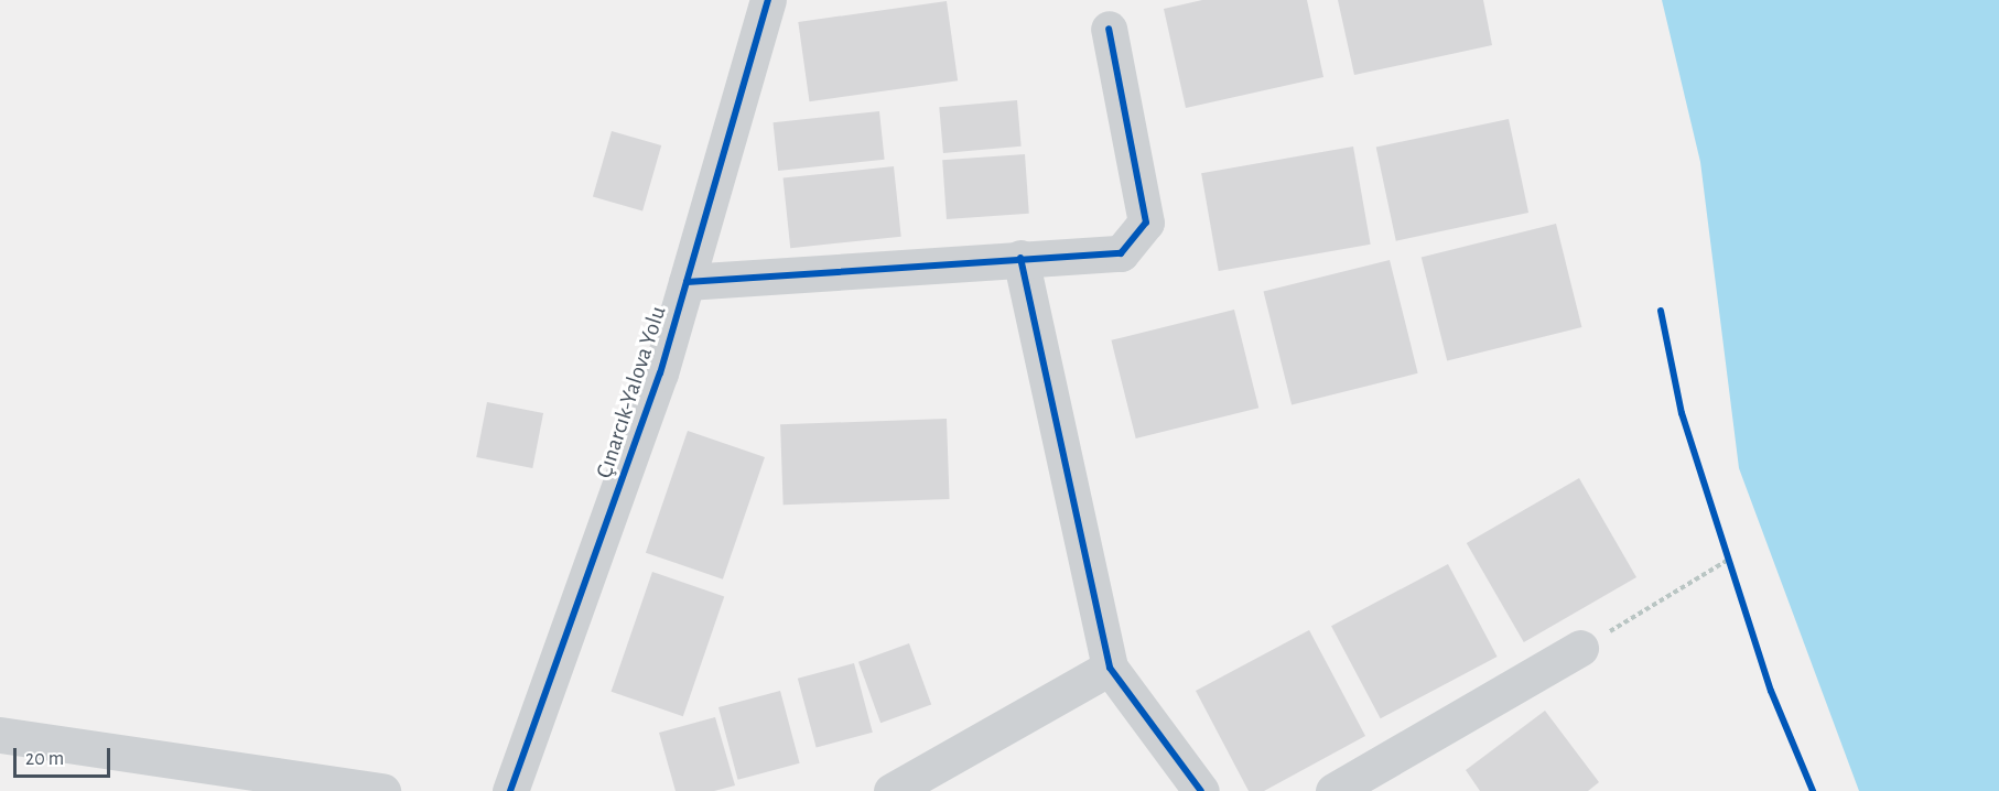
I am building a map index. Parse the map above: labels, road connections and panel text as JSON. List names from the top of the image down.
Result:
{
  "streets": {
    "street": ["Çınarcık-Yalova Yolu"]
  },
  "scale_bar": "20 m"
}
